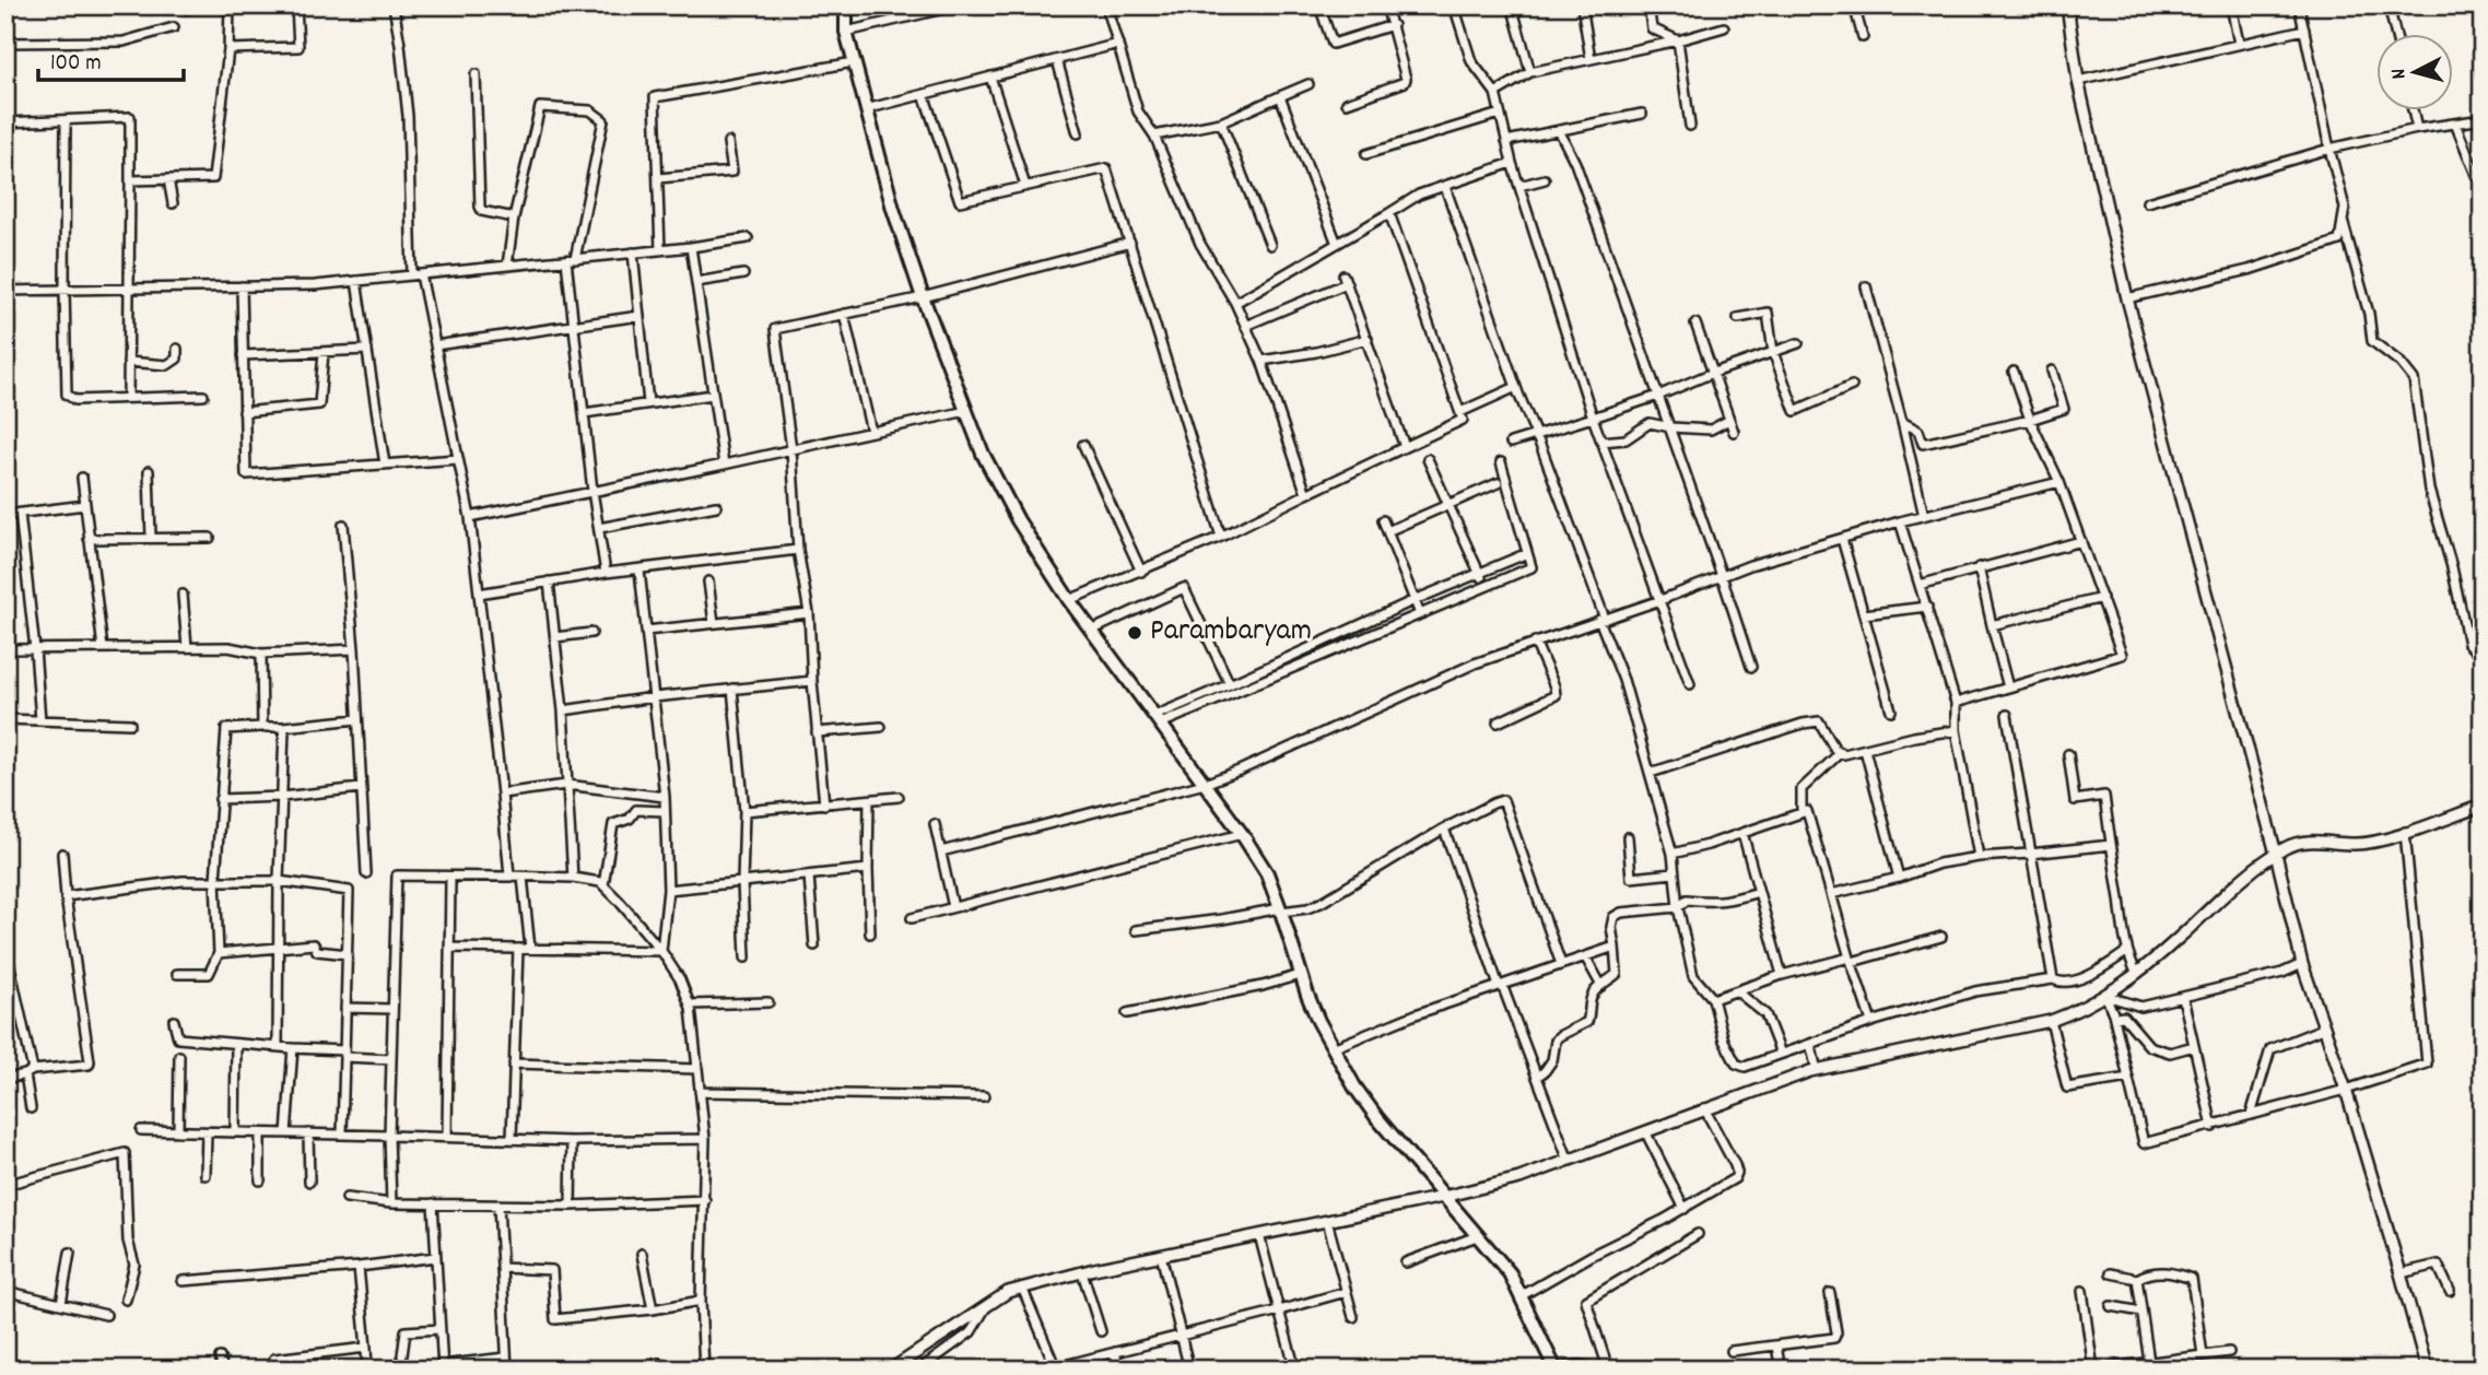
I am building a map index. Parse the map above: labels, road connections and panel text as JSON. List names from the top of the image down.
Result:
{
  "places": ["Parambaryam"],
  "scale_bar": "100 m",
  "north": "left"
}
